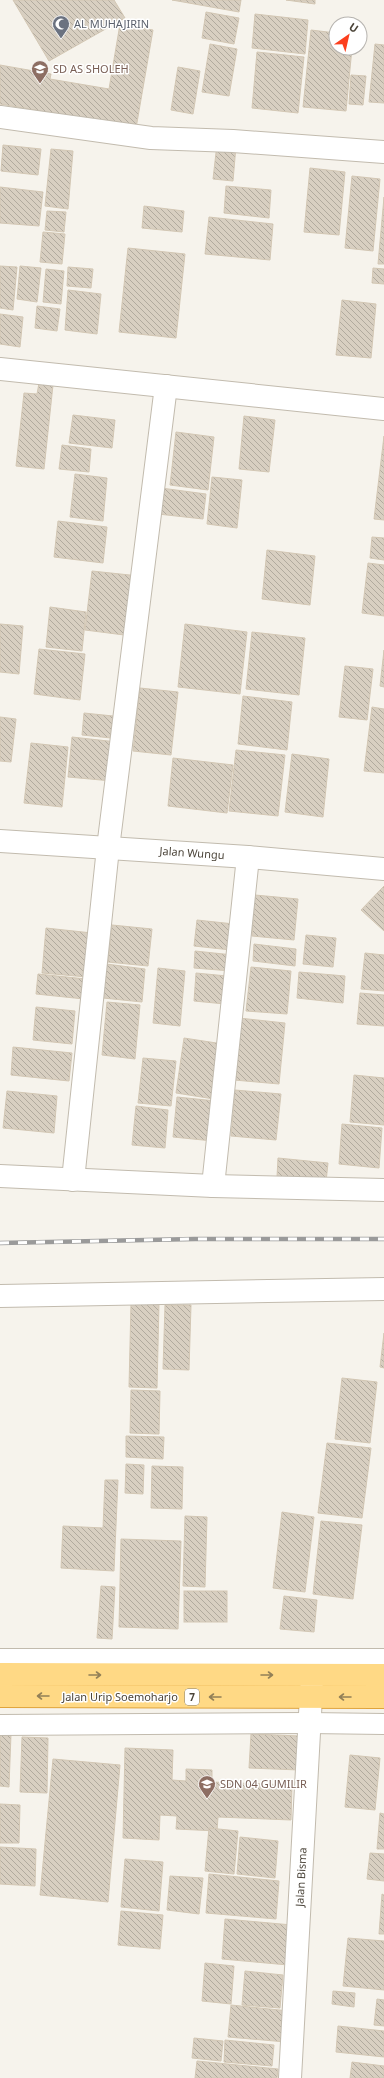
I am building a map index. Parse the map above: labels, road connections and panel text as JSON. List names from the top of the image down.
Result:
{
  "streets": {
    "highway": ["Jalan Urip Soemoharjo", "7"],
    "street": ["Jalan Wungu", "Jalan Bisma"]
  },
  "crossings": [
    ["Jalan Urip Soemoharjo", "Jalan Bisma"]
  ],
  "places": {
    "mosque": ["AL MUHAJIRIN"],
    "school or university": ["SD AS SHOLEH", "SDN 04 GUMILIR"]
  },
  "north": "top right"
}
